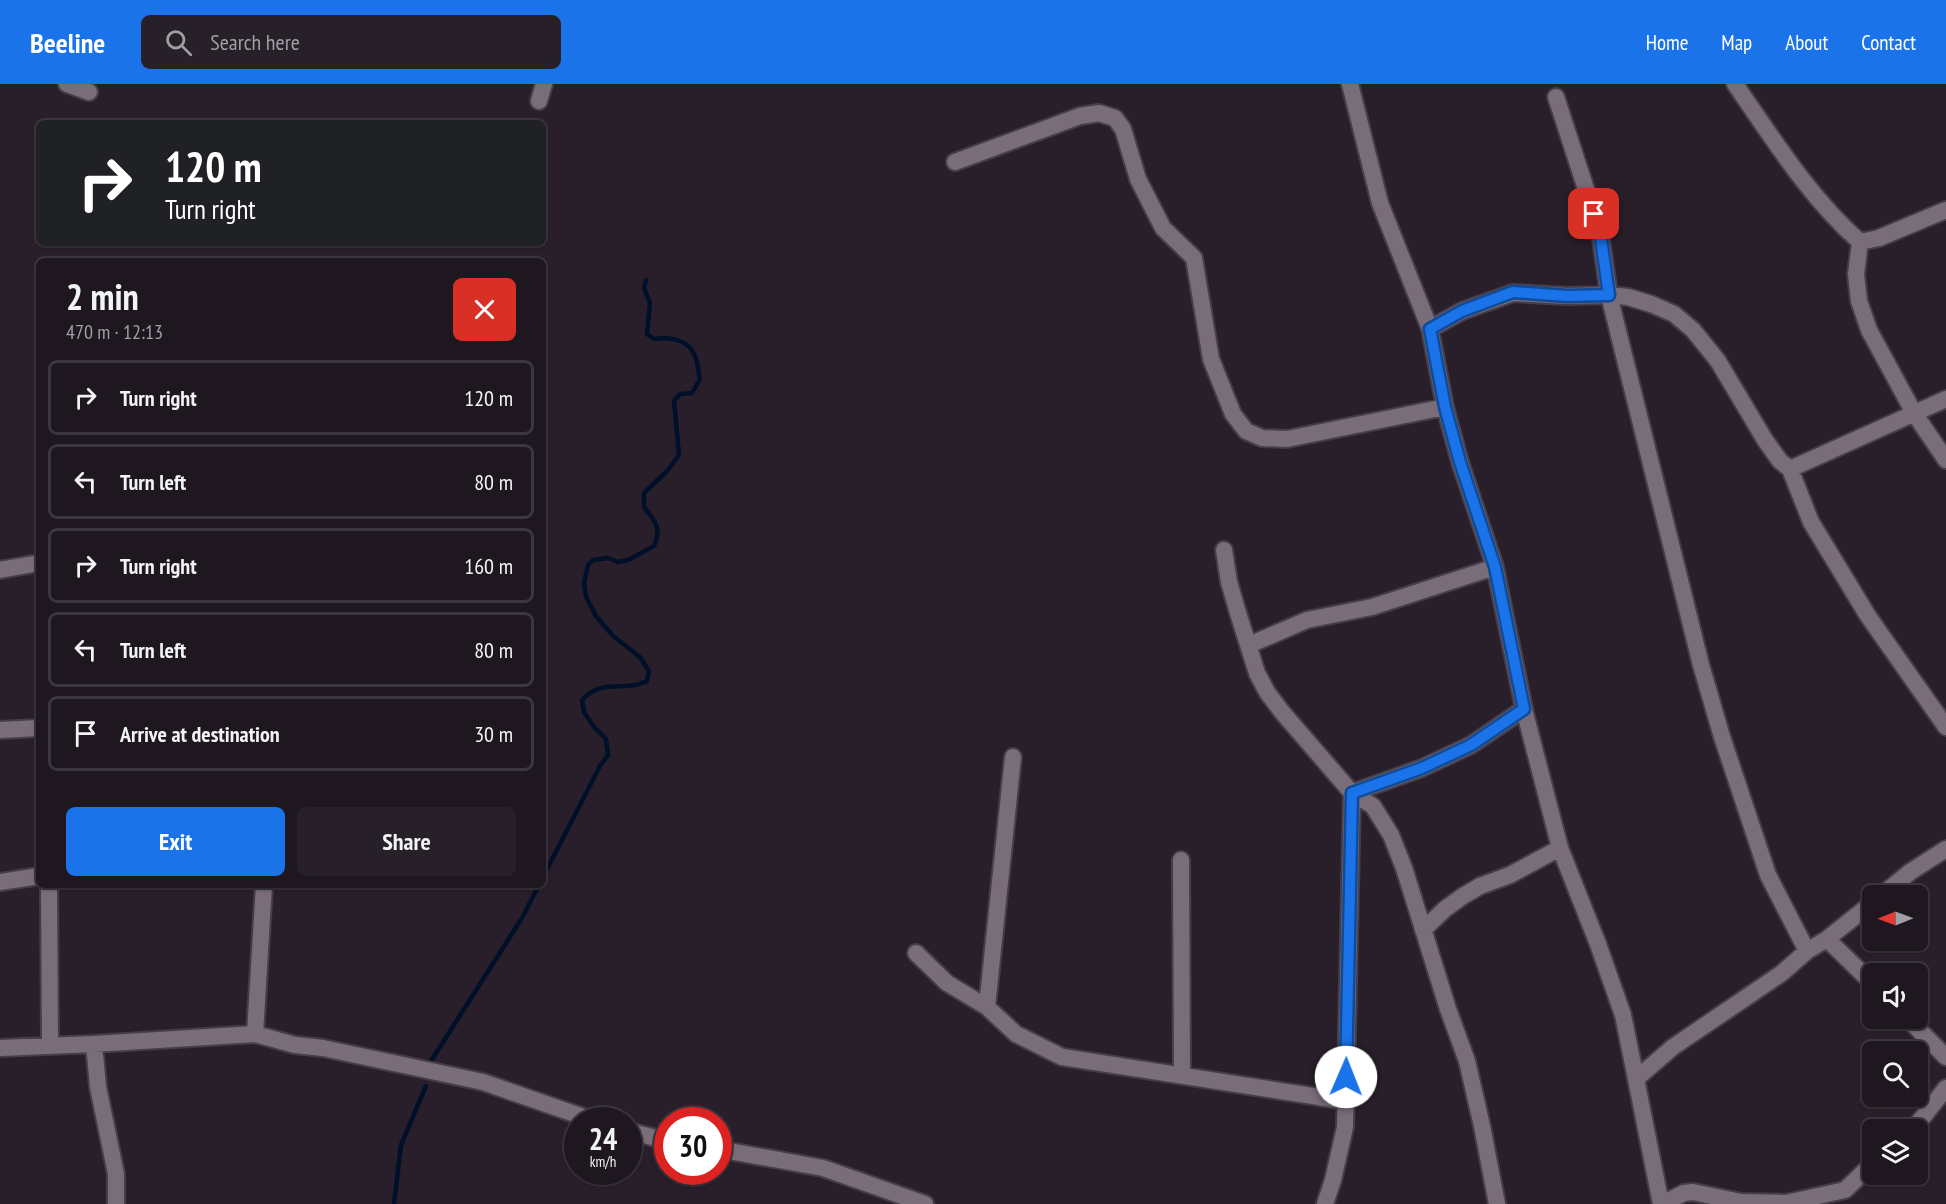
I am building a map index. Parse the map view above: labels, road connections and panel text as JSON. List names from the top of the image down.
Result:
{
  "north": "left",
  "page": {
    "header": "Beeline",
    "search": "Search here",
    "nav": [
      "Home",
      "Map",
      "About",
      "Contact"
    ],
    "turn": ["120 m", "Turn right"],
    "heading": ["2 min", "470 m · 12:13"],
    "list": [
      {
        "name": "Turn right",
        "value": "120 m"
      },
      {
        "name": "Turn left",
        "value": "80 m"
      },
      {
        "name": "Turn right",
        "value": "160 m"
      },
      {
        "name": "Turn left",
        "value": "80 m"
      },
      {
        "name": "Arrive at destination",
        "value": "30 m"
      }
    ],
    "buttons": ["Exit", "Share"],
    "speed": "24 km/h",
    "limit": "30"
  }
}
